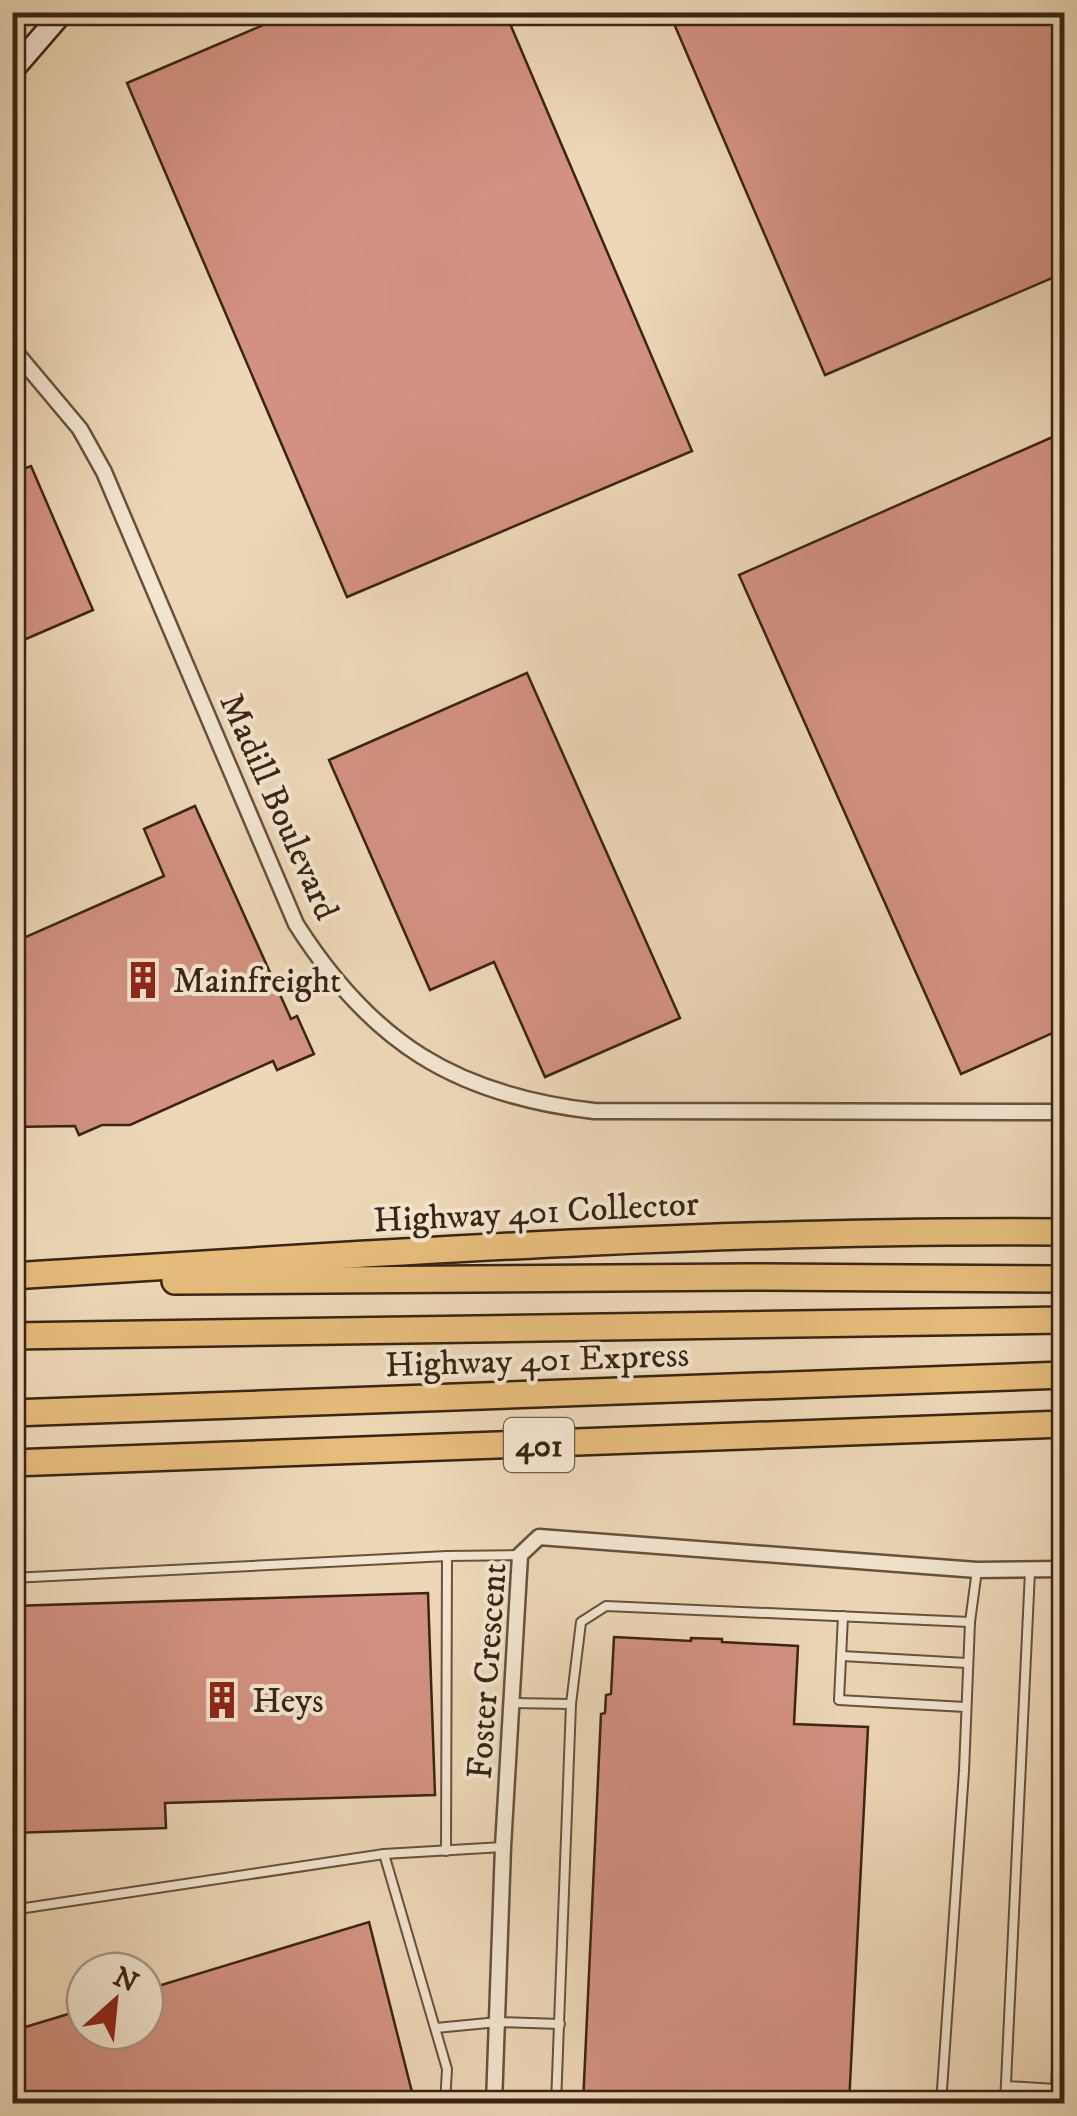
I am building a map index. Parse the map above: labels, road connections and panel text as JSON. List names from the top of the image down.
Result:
{
  "streets": {
    "highway": ["Highway 401 Collector", "Highway 401 Express", "401"],
    "street": ["Madill Boulevard", "Foster Crescent"]
  },
  "places": {
    "building": ["Mainfreight", "Heys"]
  },
  "north": "top right"
}
